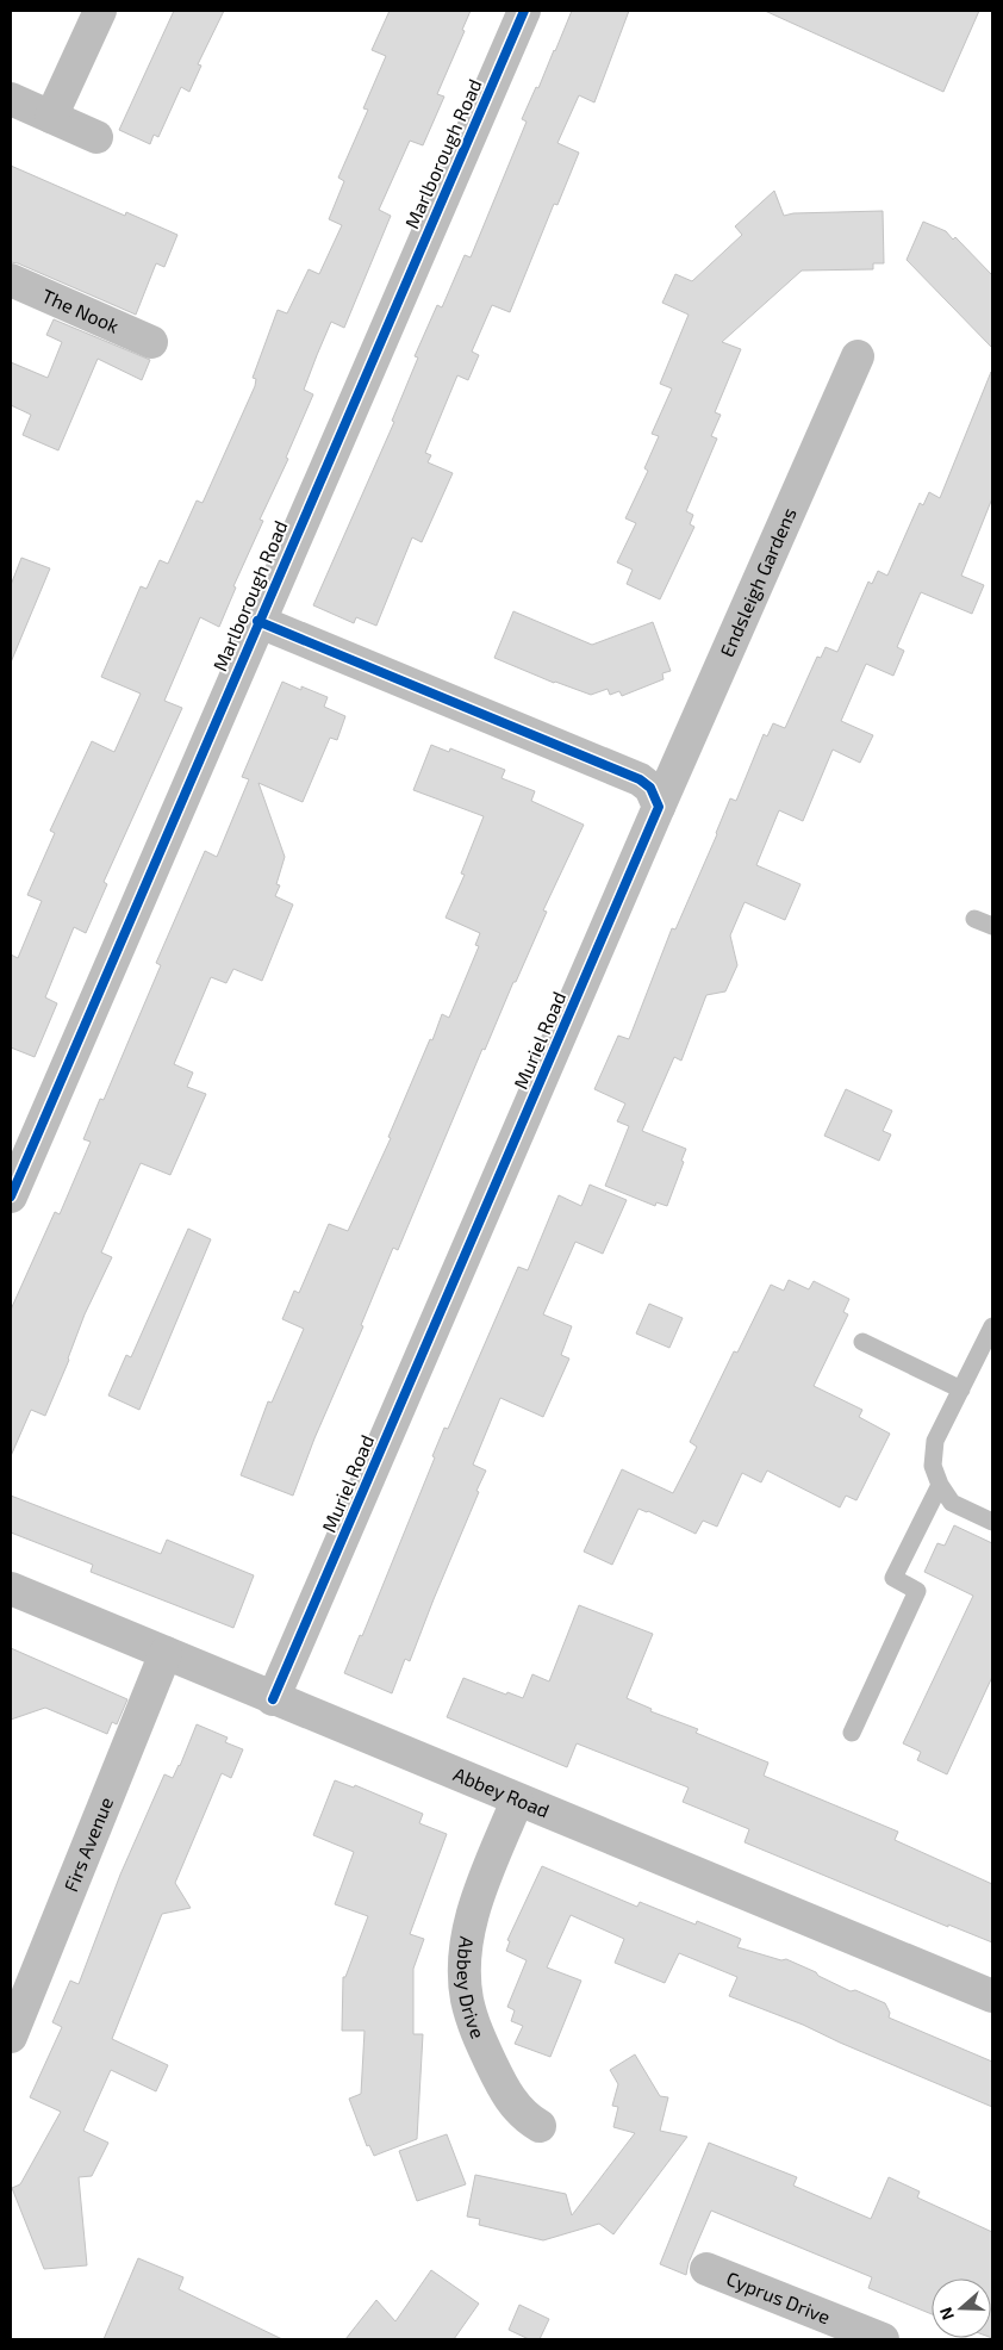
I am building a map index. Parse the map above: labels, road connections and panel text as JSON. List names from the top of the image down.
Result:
{
  "streets": {
    "street": [
      "Marlborough Road",
      "The Nook",
      "Endsleigh Gardens",
      "Muriel Road",
      "Abbey Road",
      "Firs Avenue",
      "Abbey Drive",
      "Cyprus Drive"
    ]
  },
  "crossings": [
    ["Endsleigh Gardens", "Muriel Road"],
    ["Muriel Road", "Abbey Road"],
    ["Abbey Road", "Firs Avenue"],
    ["Abbey Road", "Abbey Drive"]
  ],
  "north": "left"
}
